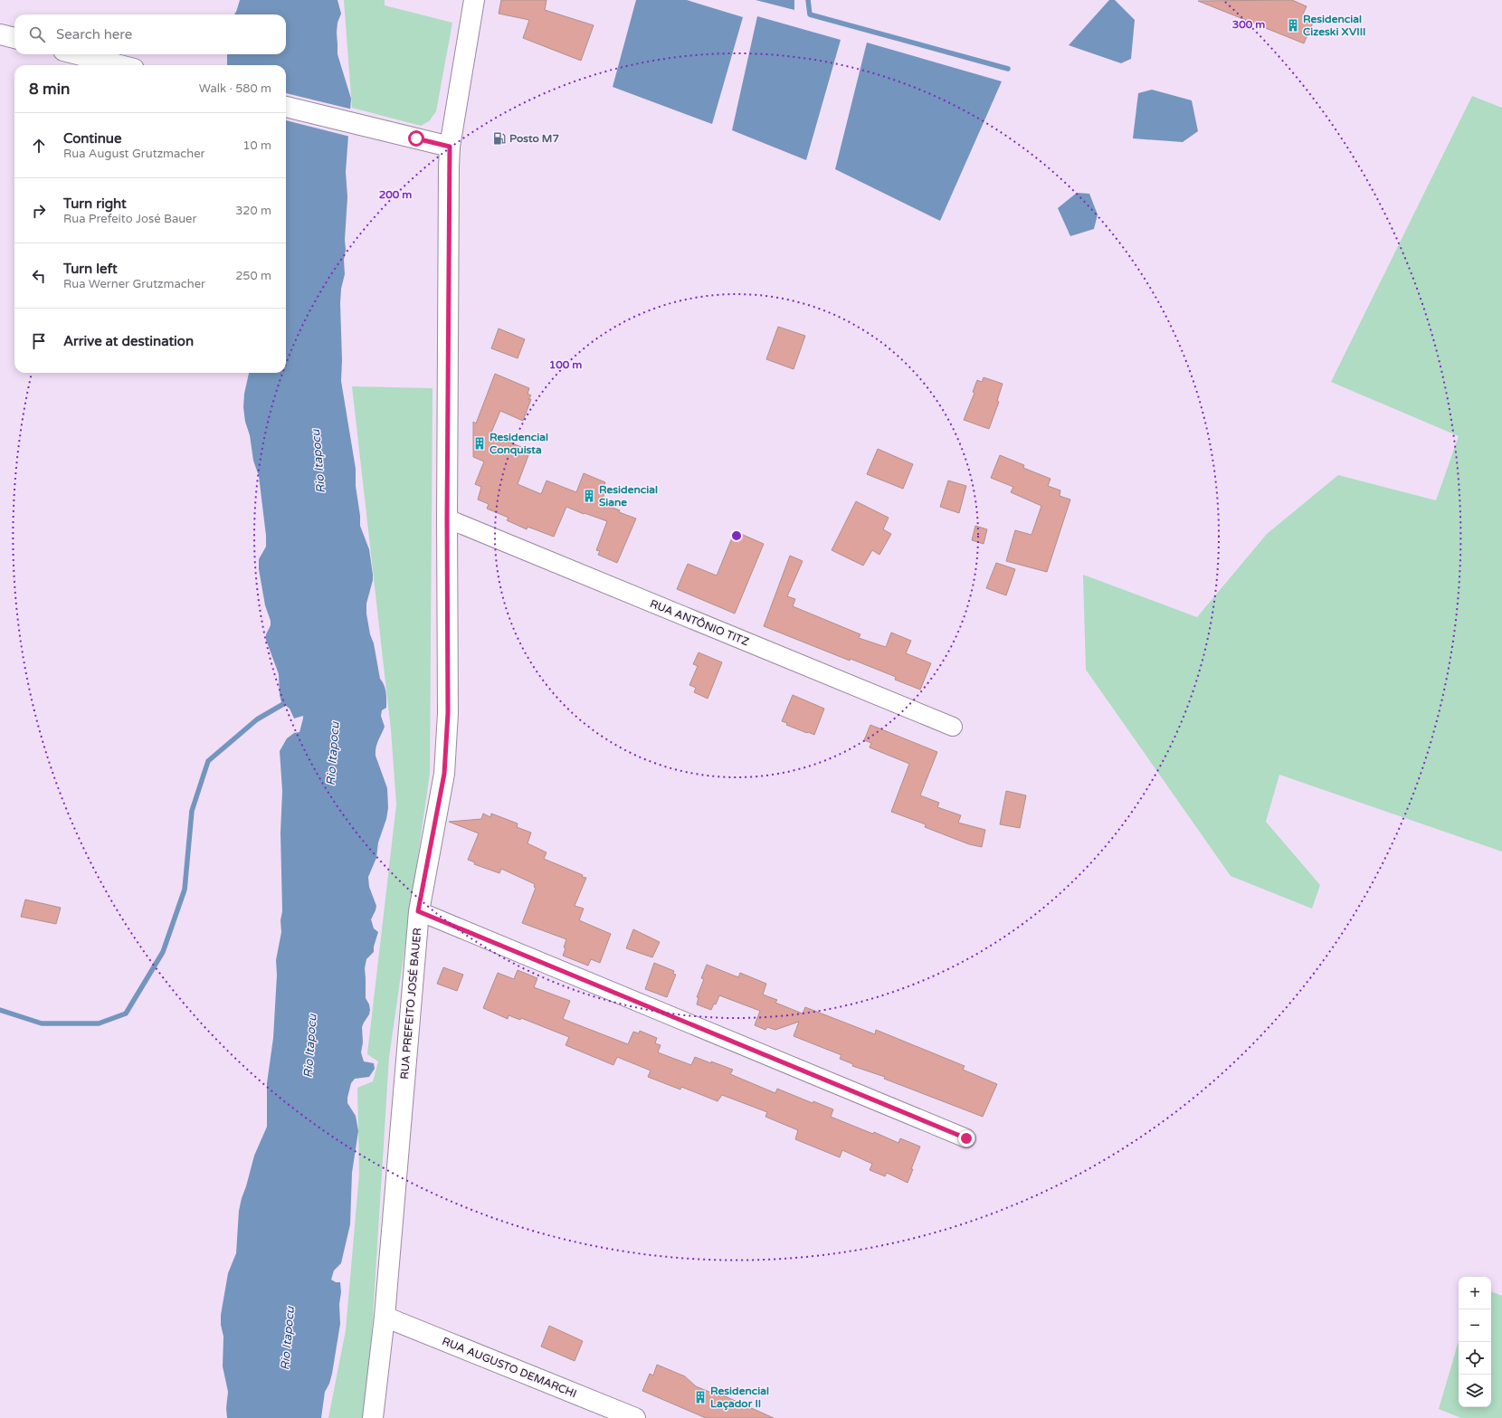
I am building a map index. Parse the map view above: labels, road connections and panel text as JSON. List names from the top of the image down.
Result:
{
  "streets": {
    "street": ["RUA ANTÔNIO TITZ", "RUA PREFEITO JOSÉ BAUER", "RUA AUGUSTO DEMARCHI"]
  },
  "crossings": [
    ["RUA ANTÔNIO TITZ", "RUA PREFEITO JOSÉ BAUER"],
    ["RUA PREFEITO JOSÉ BAUER", "RUA AUGUSTO DEMARCHI"]
  ],
  "water": ["Rio Itapocu"],
  "places": {
    "building": [
      "Residencial Cizeski XVIII",
      "Residencial Conquista",
      "Residencial Siane",
      "Residencial Laçador II"
    ],
    "fuel station": ["Posto M7"]
  },
  "page": {
    "search": "Search here",
    "heading": ["8 min", "Walk · 580 m"],
    "list": [
      ["Continue", "Rua August Grutzmacher", "10 m"],
      ["Turn right", "Rua Prefeito José Bauer", "320 m"],
      ["Turn left", "Rua Werner Grutzmacher", "250 m"],
      "Arrive at destination"
    ],
    "map_buttons": ["+", "−"]
  },
  "rings": ["300 m", "200 m", "100 m"]
}
